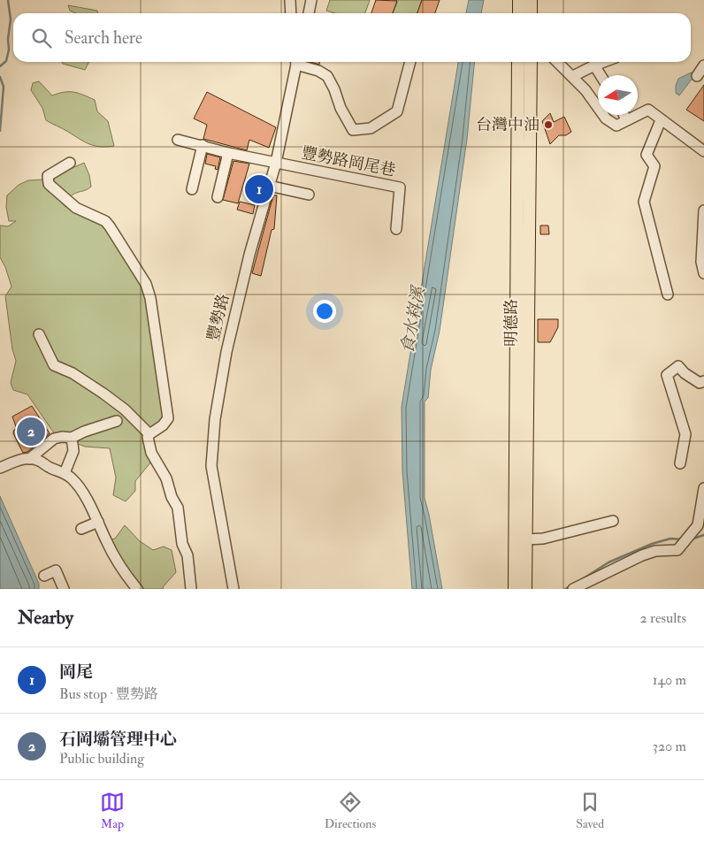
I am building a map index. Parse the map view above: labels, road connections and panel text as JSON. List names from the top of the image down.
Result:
{
  "streets": {
    "main road": ["明德路"],
    "street": ["豐勢路岡尾巷", "豐勢路"]
  },
  "crossings": [
    ["豐勢路岡尾巷", "豐勢路"]
  ],
  "water": ["食水嵙溪"],
  "places": ["台灣中油"],
  "north": "left",
  "page": {
    "search": "Search here",
    "pins": ["1", "2"],
    "heading": ["Nearby", "2 results"],
    "list": [
      {
        "mark": "1",
        "name": "岡尾",
        "note": "Bus stop · 豐勢路",
        "value": "140 m"
      },
      {
        "mark": "2",
        "name": "石岡壩管理中心",
        "note": "Public building",
        "value": "320 m"
      }
    ],
    "nav": ["Map", "Directions", "Saved"]
  }
}
